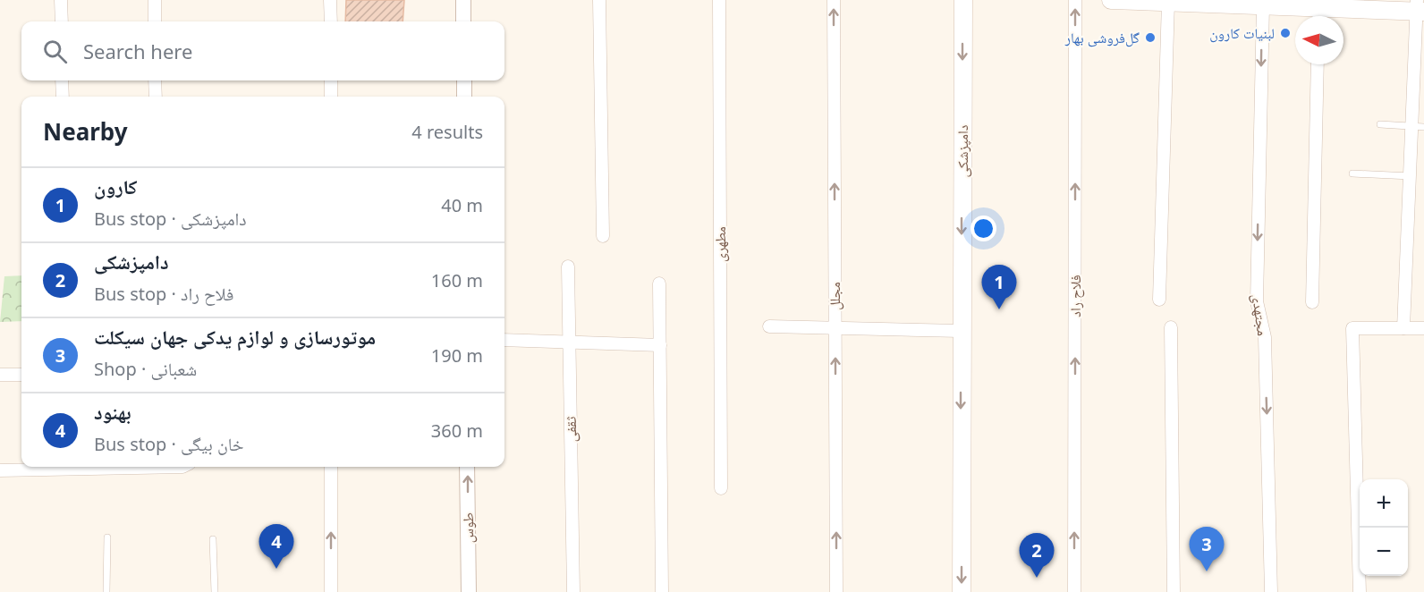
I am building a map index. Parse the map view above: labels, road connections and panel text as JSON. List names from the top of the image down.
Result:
{
  "streets": {
    "main road": ["دامپزشکی"],
    "street": [
      "مطهری",
      "مجلل",
      "فلاح راد",
      "مجتهدی",
      "ثقفی",
      "طوس"
    ]
  },
  "one_way": ["دامپزشکی", "مجلل", "طوس"],
  "places": ["لبنیات کارون", "گل‌فروشی بهار"],
  "north": "left",
  "page": {
    "search": "Search here",
    "heading": ["Nearby", "4 results"],
    "list": [
      {
        "mark": "1",
        "name": "کارون",
        "note": "Bus stop · دامپزشکی",
        "value": "40 m"
      },
      {
        "mark": "2",
        "name": "دامپزشکی",
        "note": "Bus stop · فلاح راد",
        "value": "160 m"
      },
      {
        "mark": "3",
        "name": "موتورسازی و لوازم یدکی جهان سیکلت",
        "note": "Shop · شعبانی",
        "value": "190 m"
      },
      {
        "mark": "4",
        "name": "بهنود",
        "note": "Bus stop · خان بیگی",
        "value": "360 m"
      }
    ],
    "pins": [
      "1",
      "4",
      "3",
      "2"
    ],
    "map_buttons": ["+", "−"]
  }
}
